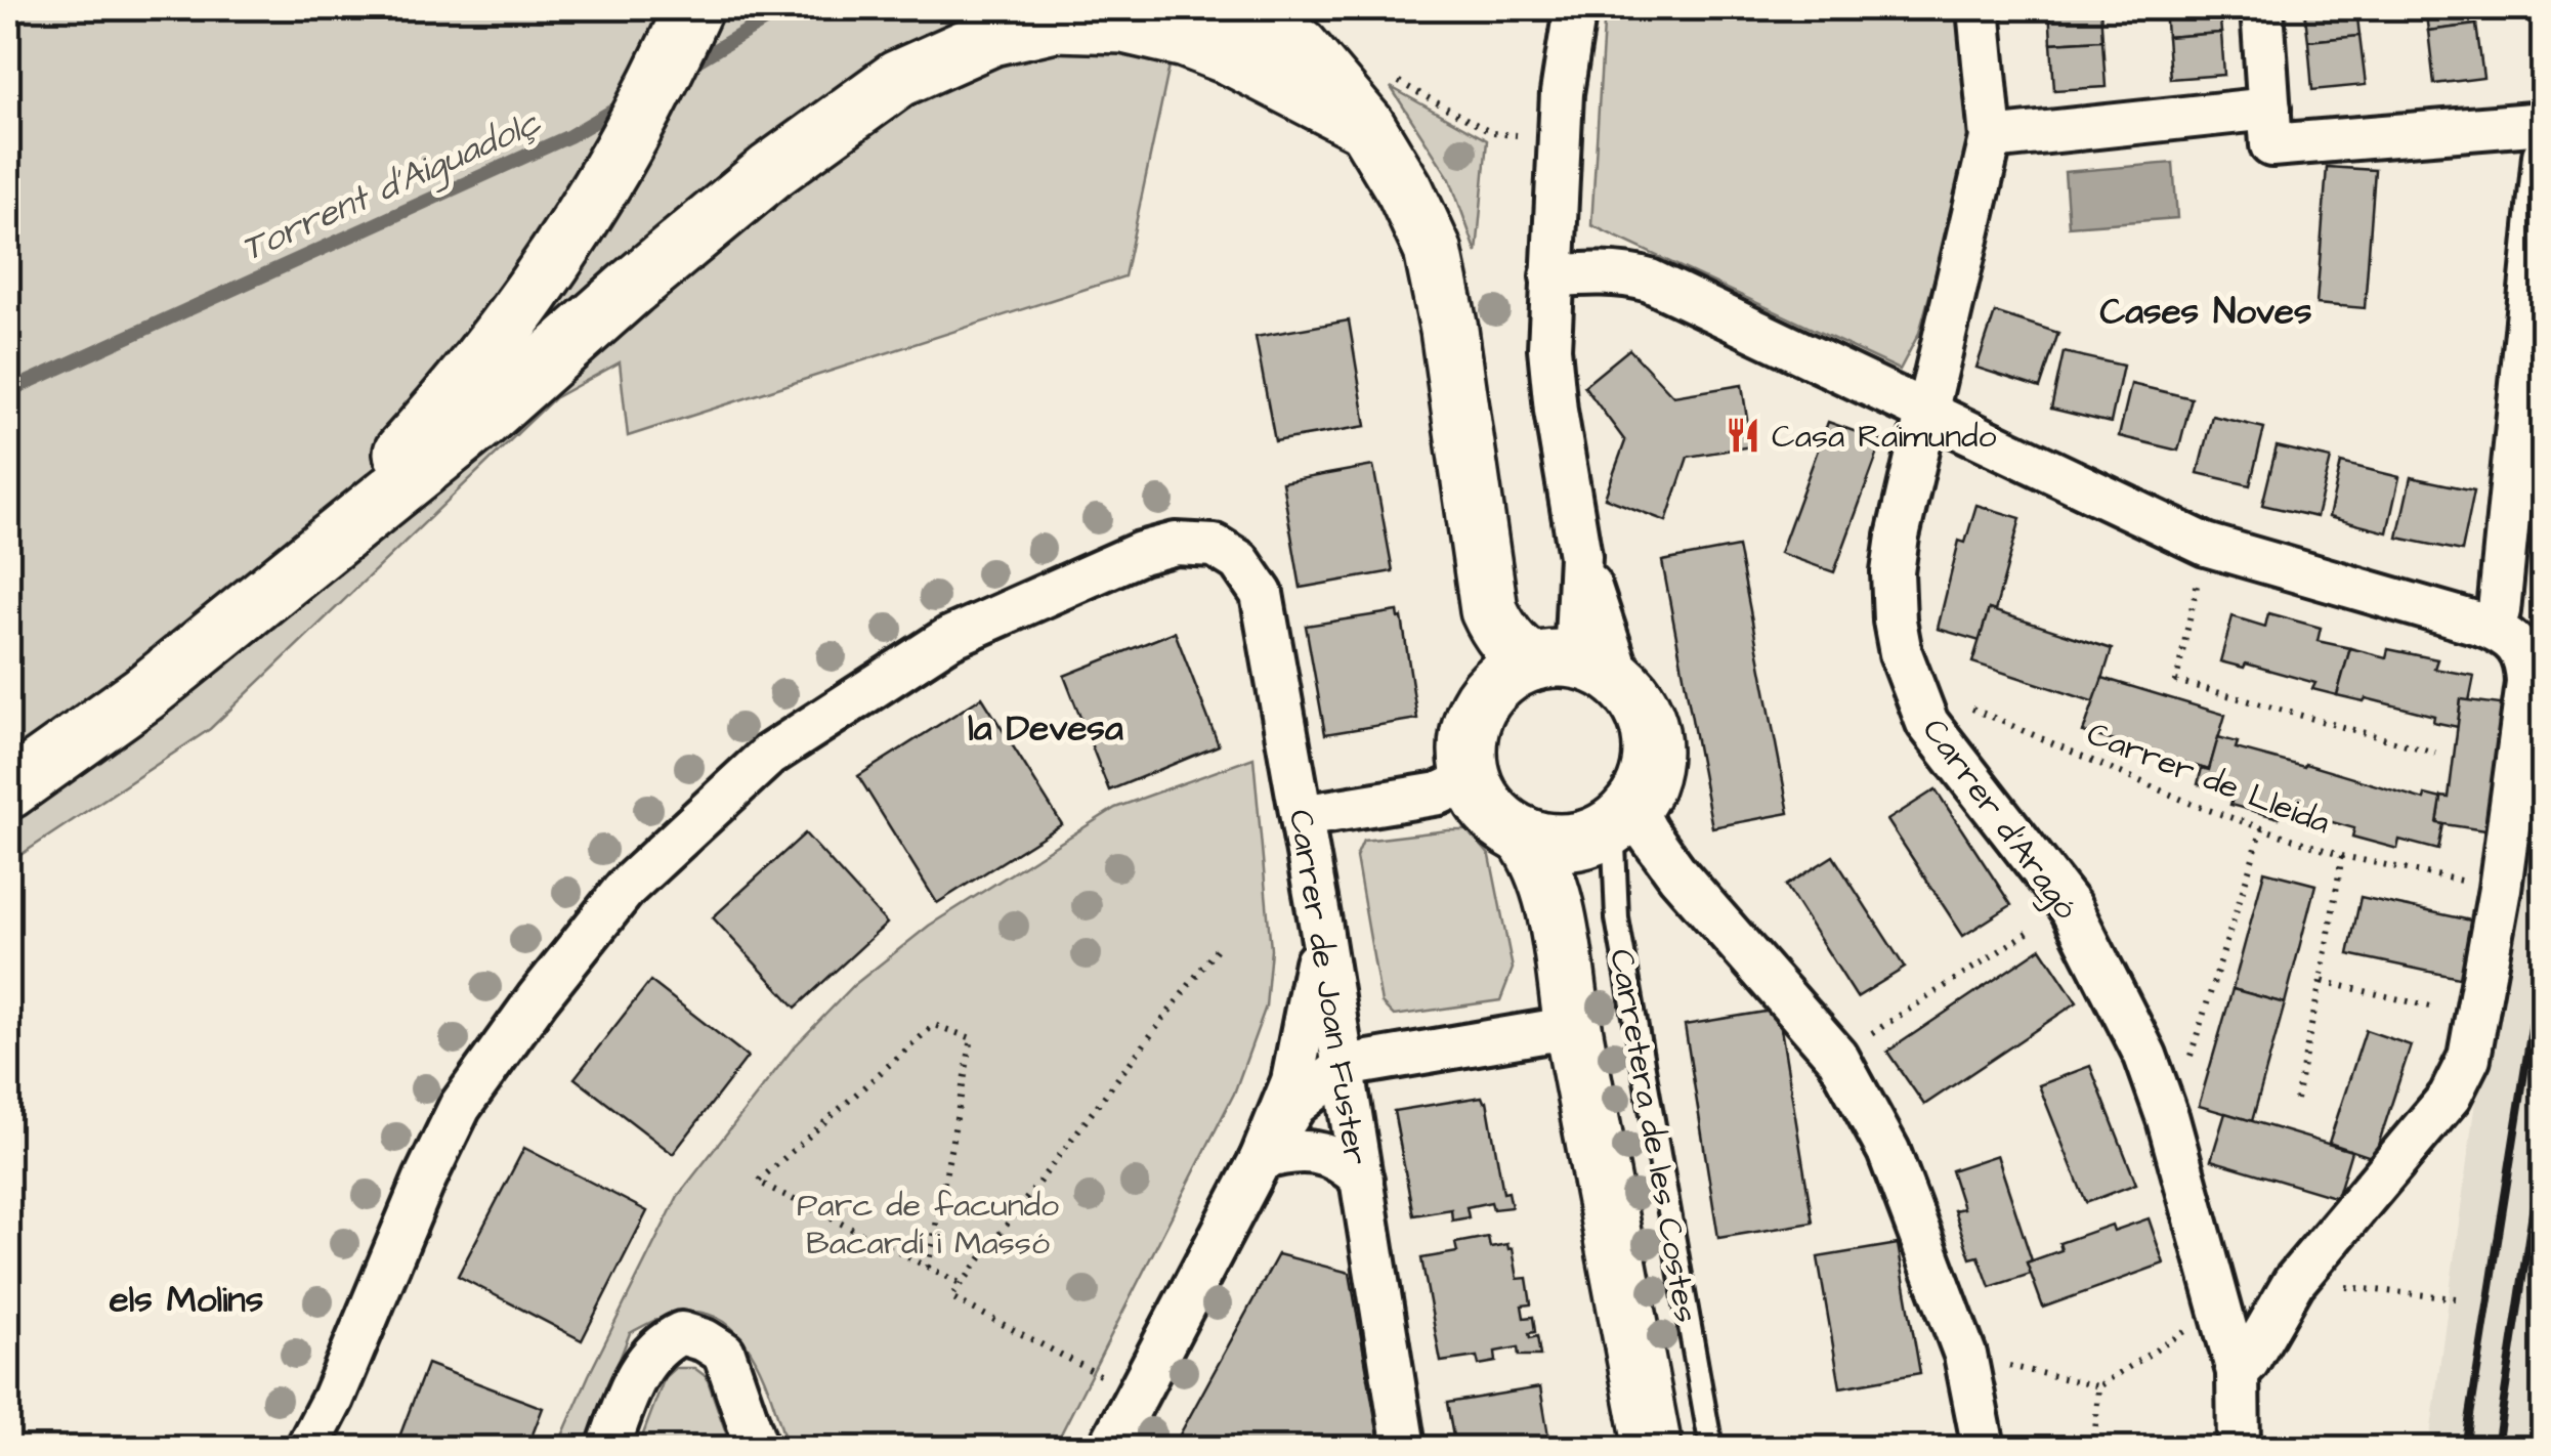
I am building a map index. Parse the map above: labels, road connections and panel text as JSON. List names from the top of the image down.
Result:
{
  "streets": {
    "main road": ["Carretera de les Costes"],
    "street": ["Carrer d'Aragó", "Carrer de Joan Fuster"],
    "path": ["Carrer de Lleida"]
  },
  "crossings": [
    ["Carrer de Lleida", "Carrer d'Aragó"]
  ],
  "districts": ["Cases Noves", "la Devesa", "els Molins"],
  "water": ["Torrent d'Aiguadolç"],
  "parks": ["Parc de facundo Bacardí i Massó"],
  "places": {
    "restaurant": ["Casa Raimundo"]
  }
}
